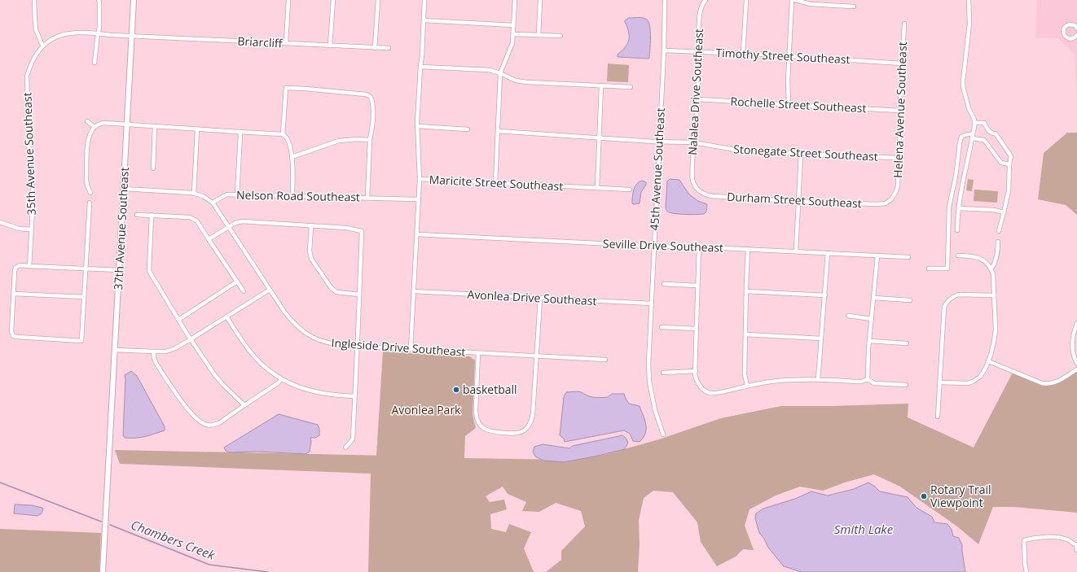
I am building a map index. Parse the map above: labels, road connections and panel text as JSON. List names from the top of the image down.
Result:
{
  "streets": {
    "street": [
      "Briarcliff",
      "Timothy Street Southeast",
      "Nalalea Drive Southeast",
      "Rochelle Street Southeast",
      "Helena Avenue Southeast",
      "Stonegate Street Southeast",
      "35th Avenue Southeast",
      "45th Avenue Southeast",
      "Maricite Street Southeast",
      "Nelson Road Southeast",
      "Durham Street Southeast",
      "37th Avenue Southeast",
      "Seville Drive Southeast",
      "Avonlea Drive Southeast",
      "Ingleside Drive Southeast"
    ]
  },
  "crossings": [
    ["Briarcliff", "35th Avenue Southeast"],
    ["Briarcliff", "37th Avenue Southeast"],
    ["Timothy Street Southeast", "Nalalea Drive Southeast"],
    ["Timothy Street Southeast", "Helena Avenue Southeast"],
    ["Timothy Street Southeast", "45th Avenue Southeast"],
    ["Nalalea Drive Southeast", "Rochelle Street Southeast"],
    ["Nalalea Drive Southeast", "Stonegate Street Southeast"],
    ["Nalalea Drive Southeast", "Durham Street Southeast"],
    ["Rochelle Street Southeast", "Helena Avenue Southeast"],
    ["Helena Avenue Southeast", "Stonegate Street Southeast"],
    ["Helena Avenue Southeast", "Durham Street Southeast"],
    ["Stonegate Street Southeast", "45th Avenue Southeast"],
    ["45th Avenue Southeast", "Seville Drive Southeast"],
    ["45th Avenue Southeast", "Avonlea Drive Southeast"],
    ["Nelson Road Southeast", "Ingleside Drive Southeast"]
  ],
  "water": ["Smith Lake", "Chambers Creek"],
  "parks": ["Avonlea Park"],
  "places": ["basketball", "Rotary Trail Viewpoint"]
}
